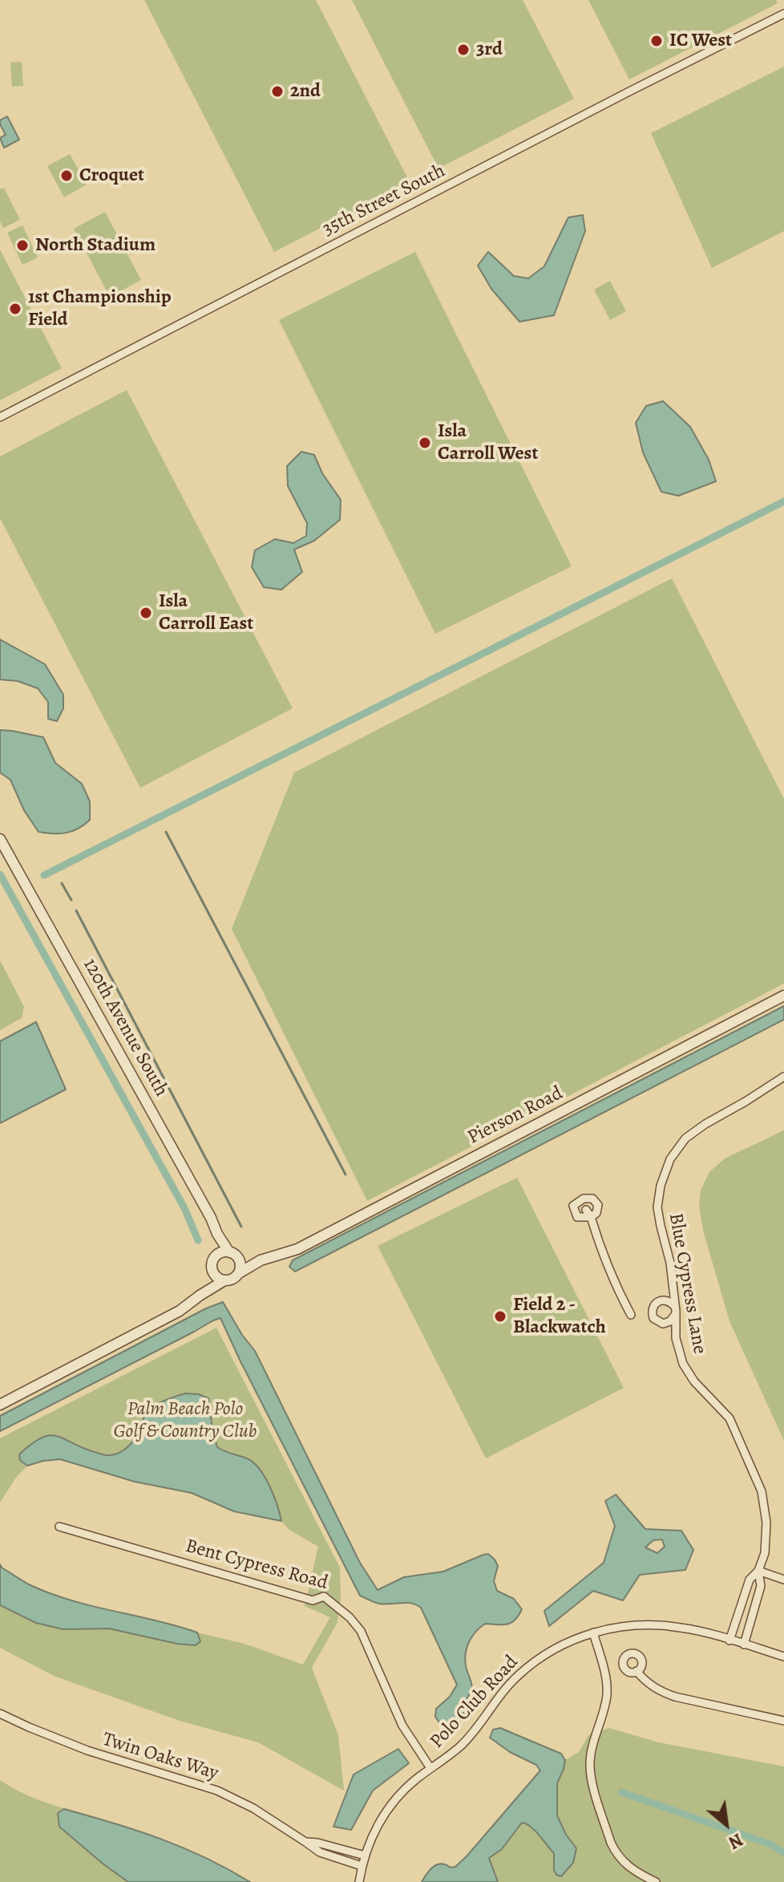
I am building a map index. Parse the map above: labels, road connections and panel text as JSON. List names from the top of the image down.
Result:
{
  "streets": {
    "street": [
      "35th Street South",
      "120th Avenue South",
      "Pierson Road",
      "Blue Cypress Lane",
      "Bent Cypress Road",
      "Polo Club Road",
      "Twin Oaks Way"
    ]
  },
  "crossings": [
    ["120th Avenue South", "Pierson Road"],
    ["Blue Cypress Lane", "Polo Club Road"],
    ["Bent Cypress Road", "Polo Club Road"],
    ["Polo Club Road", "Twin Oaks Way"]
  ],
  "parks": ["Palm Beach Polo Golf & Country Club"],
  "places": [
    "IC West",
    "3rd",
    "2nd",
    "Croquet",
    "North Stadium",
    "1st Championship Field",
    "Isla Carroll West",
    "Isla Carroll East",
    "Field 2 - Blackwatch"
  ],
  "north": "bottom right"
}
